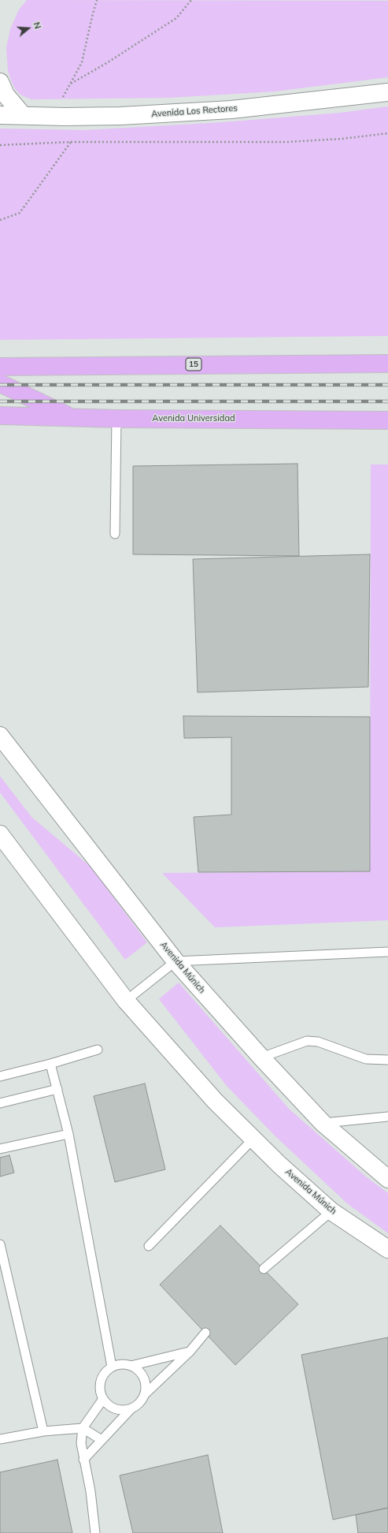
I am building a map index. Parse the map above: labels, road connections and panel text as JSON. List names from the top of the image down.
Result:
{
  "streets": {
    "highway": ["15", "Avenida Universidad"],
    "main road": ["Avenida Los Rectores", "Avenida Múnich"]
  },
  "north": "right"
}
